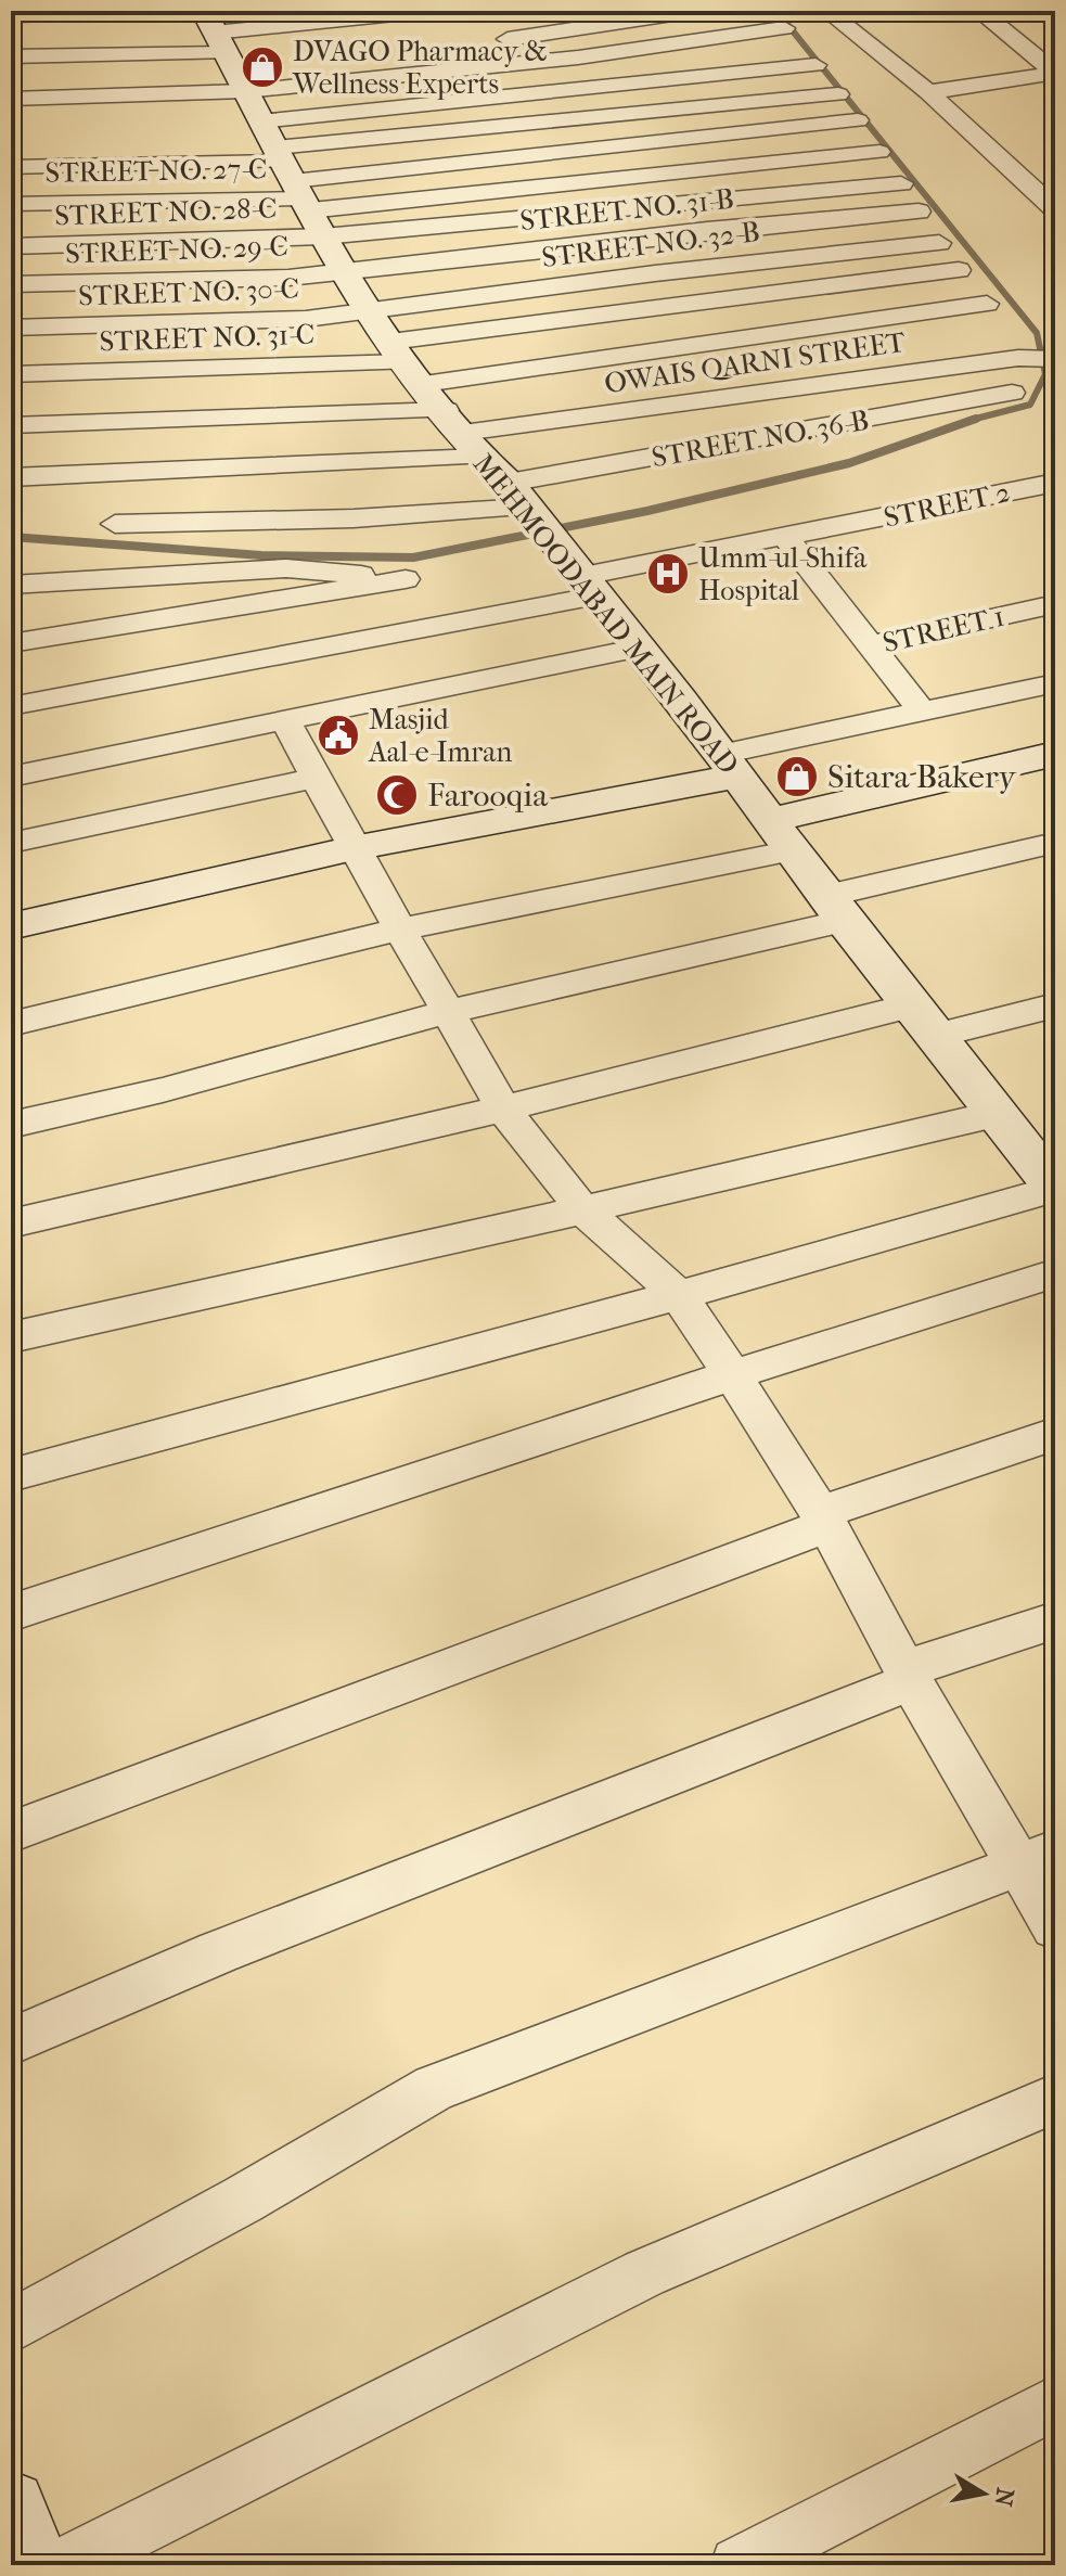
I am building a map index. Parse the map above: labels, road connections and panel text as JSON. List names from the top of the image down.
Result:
{
  "streets": {
    "main road": ["MEHMOODABAD MAIN ROAD"],
    "street": [
      "STREET NO. 27-C",
      "STREET NO. 31-B",
      "STREET NO. 28-C",
      "STREET NO. 32-B",
      "STREET NO. 29-C",
      "STREET NO. 30-C",
      "STREET NO. 31-C",
      "OWAIS QARNI STREET",
      "STREET NO. 36-B",
      "STREET 2",
      "STREET 1"
    ]
  },
  "crossings": [
    ["STREET NO. 27-C", "MEHMOODABAD MAIN ROAD"],
    ["STREET NO. 31-B", "STREET NO. 29-C"],
    ["STREET NO. 31-B", "MEHMOODABAD MAIN ROAD"],
    ["STREET NO. 28-C", "MEHMOODABAD MAIN ROAD"],
    ["STREET NO. 32-B", "STREET NO. 30-C"],
    ["STREET NO. 32-B", "MEHMOODABAD MAIN ROAD"],
    ["STREET NO. 29-C", "MEHMOODABAD MAIN ROAD"],
    ["STREET NO. 30-C", "MEHMOODABAD MAIN ROAD"],
    ["STREET NO. 31-C", "MEHMOODABAD MAIN ROAD"],
    ["OWAIS QARNI STREET", "MEHMOODABAD MAIN ROAD"],
    ["STREET NO. 36-B", "MEHMOODABAD MAIN ROAD"],
    ["STREET 2", "MEHMOODABAD MAIN ROAD"]
  ],
  "places": {
    "shop": ["DVAGO Pharmacy & Wellness Experts", "Sitara Bakery"],
    "hospital": ["Umm-ul-Shifa Hospital"],
    "public building": ["Masjid Aal-e-Imran"],
    "mosque": ["Farooqia"]
  },
  "north": "right"
}
